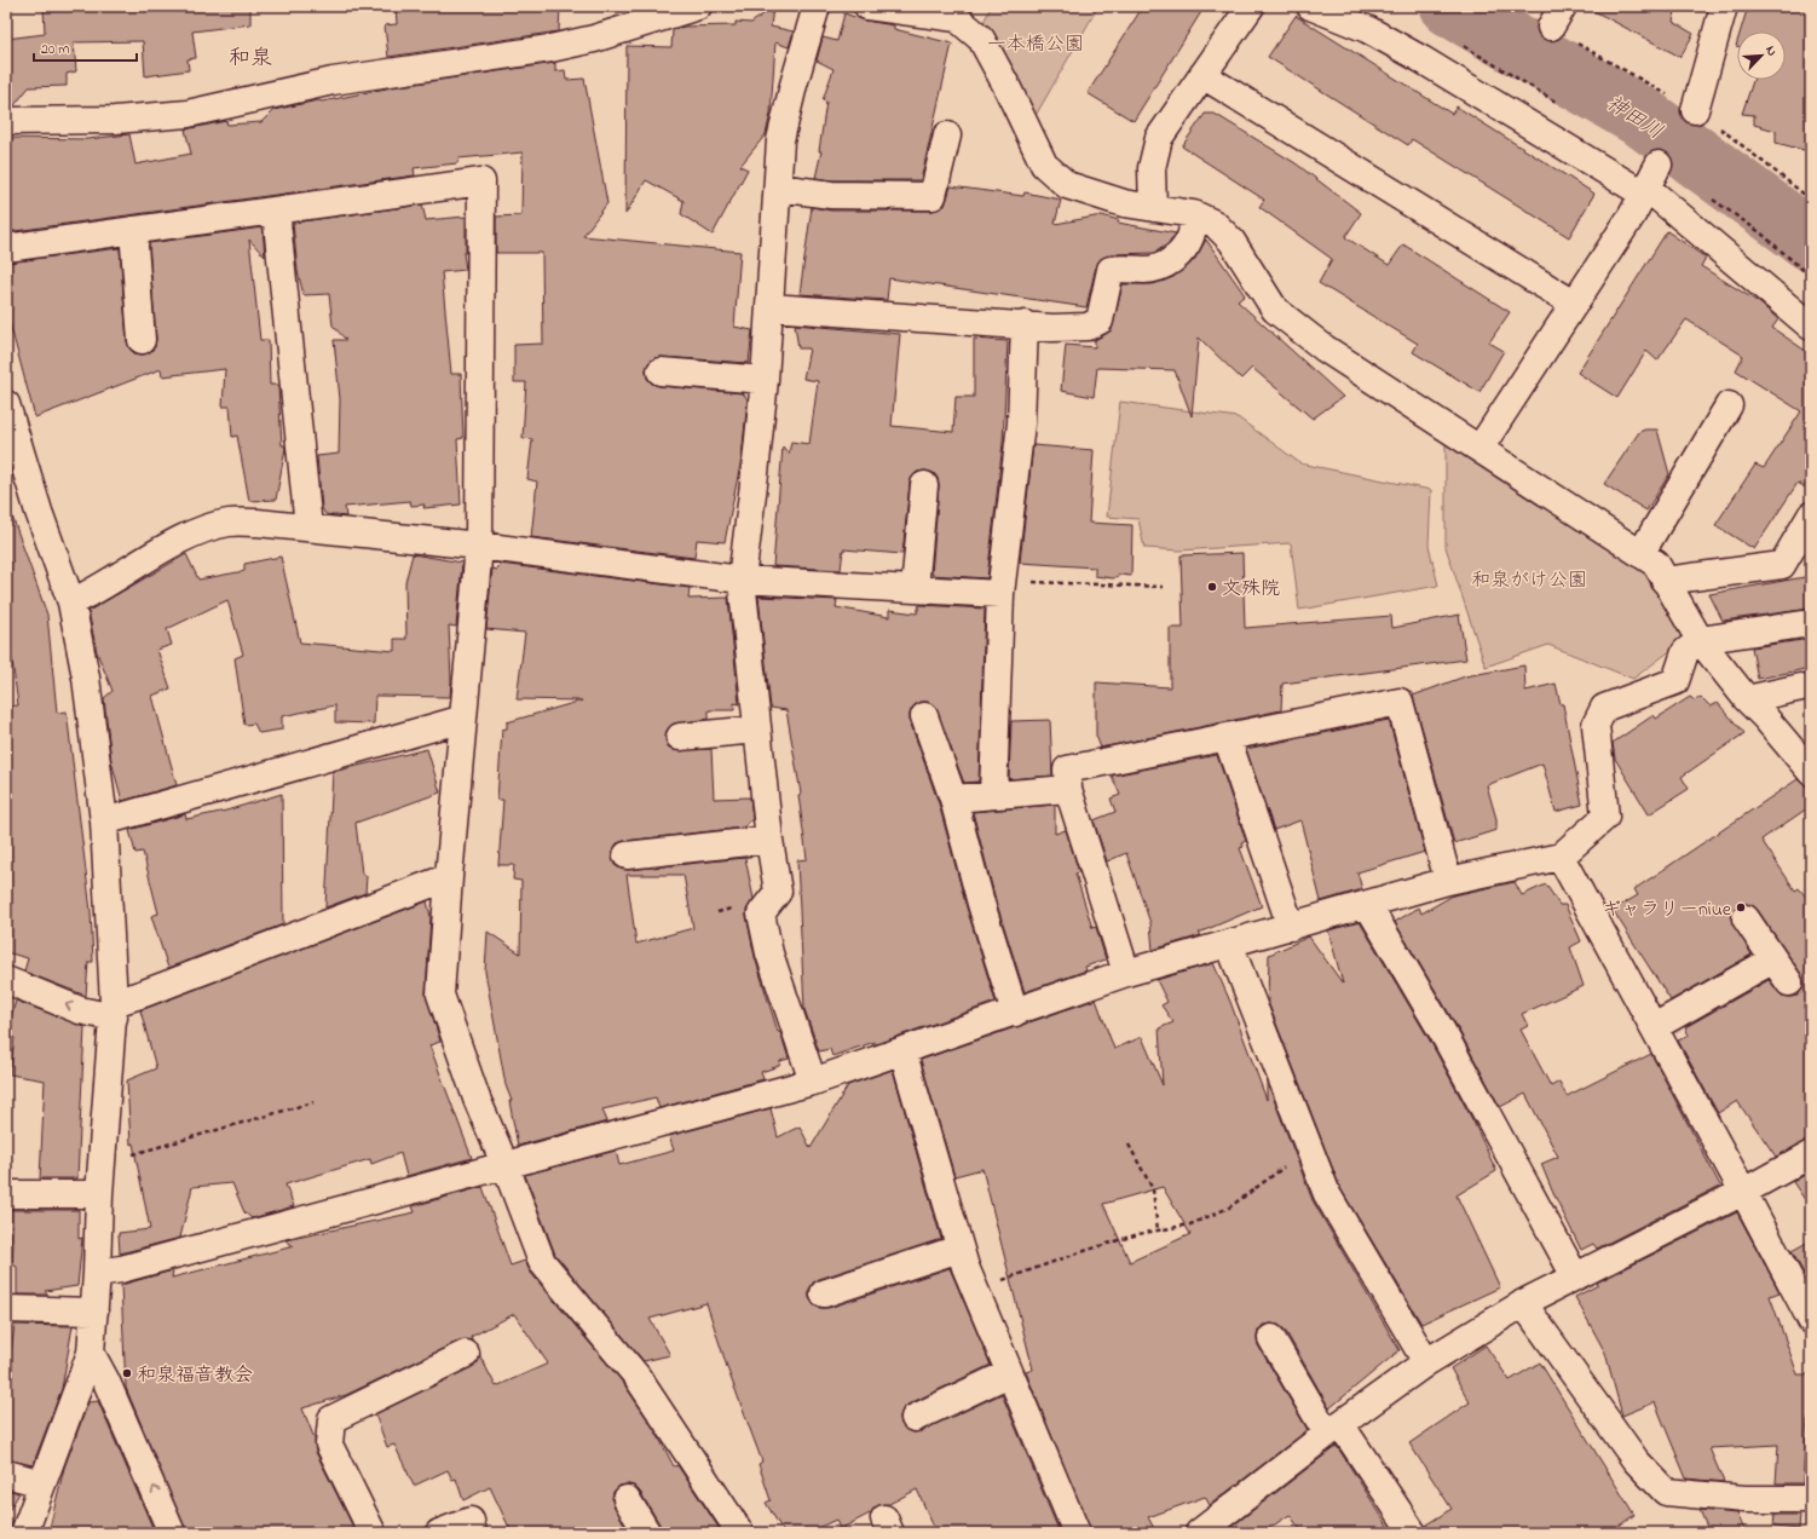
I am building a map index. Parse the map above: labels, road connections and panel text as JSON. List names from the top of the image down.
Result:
{
  "districts": ["和泉"],
  "water": ["神田川"],
  "parks": ["一本橋公園", "和泉がけ公園"],
  "places": ["文殊院", "ギャラリーniue", "和泉福音教会"],
  "scale_bar": "20 m",
  "north": "top right"
}
